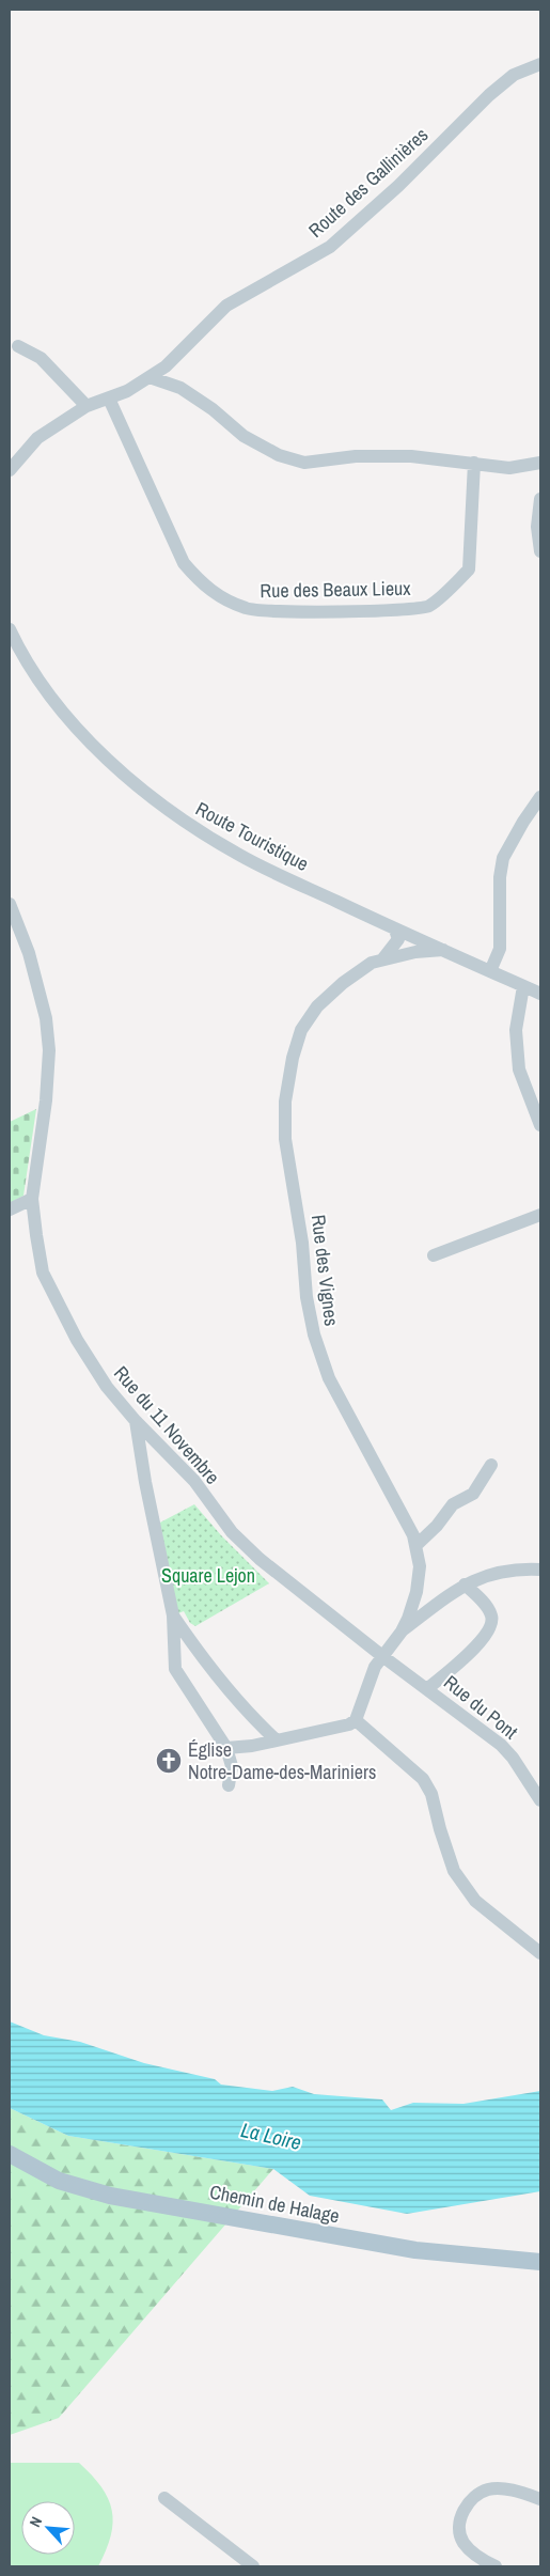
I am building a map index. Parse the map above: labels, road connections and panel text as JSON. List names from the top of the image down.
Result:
{
  "streets": {
    "main road": ["Chemin de Halage"],
    "street": [
      "Route des Gallinières",
      "Rue des Beaux Lieux",
      "Route Touristique",
      "Rue des Vignes",
      "Rue du 11 Novembre",
      "Rue du Pont"
    ]
  },
  "crossings": [
    ["Route des Gallinières", "Rue des Beaux Lieux"],
    ["Route Touristique", "Rue des Vignes"],
    ["Rue des Vignes", "Rue du 11 Novembre"],
    ["Rue des Vignes", "Rue du Pont"],
    ["Rue du 11 Novembre", "Rue du Pont"]
  ],
  "water": ["La Loire"],
  "parks": ["Square Lejon"],
  "places": {
    "church": ["Église Notre-Dame-des-Mariniers"]
  },
  "north": "top left"
}
